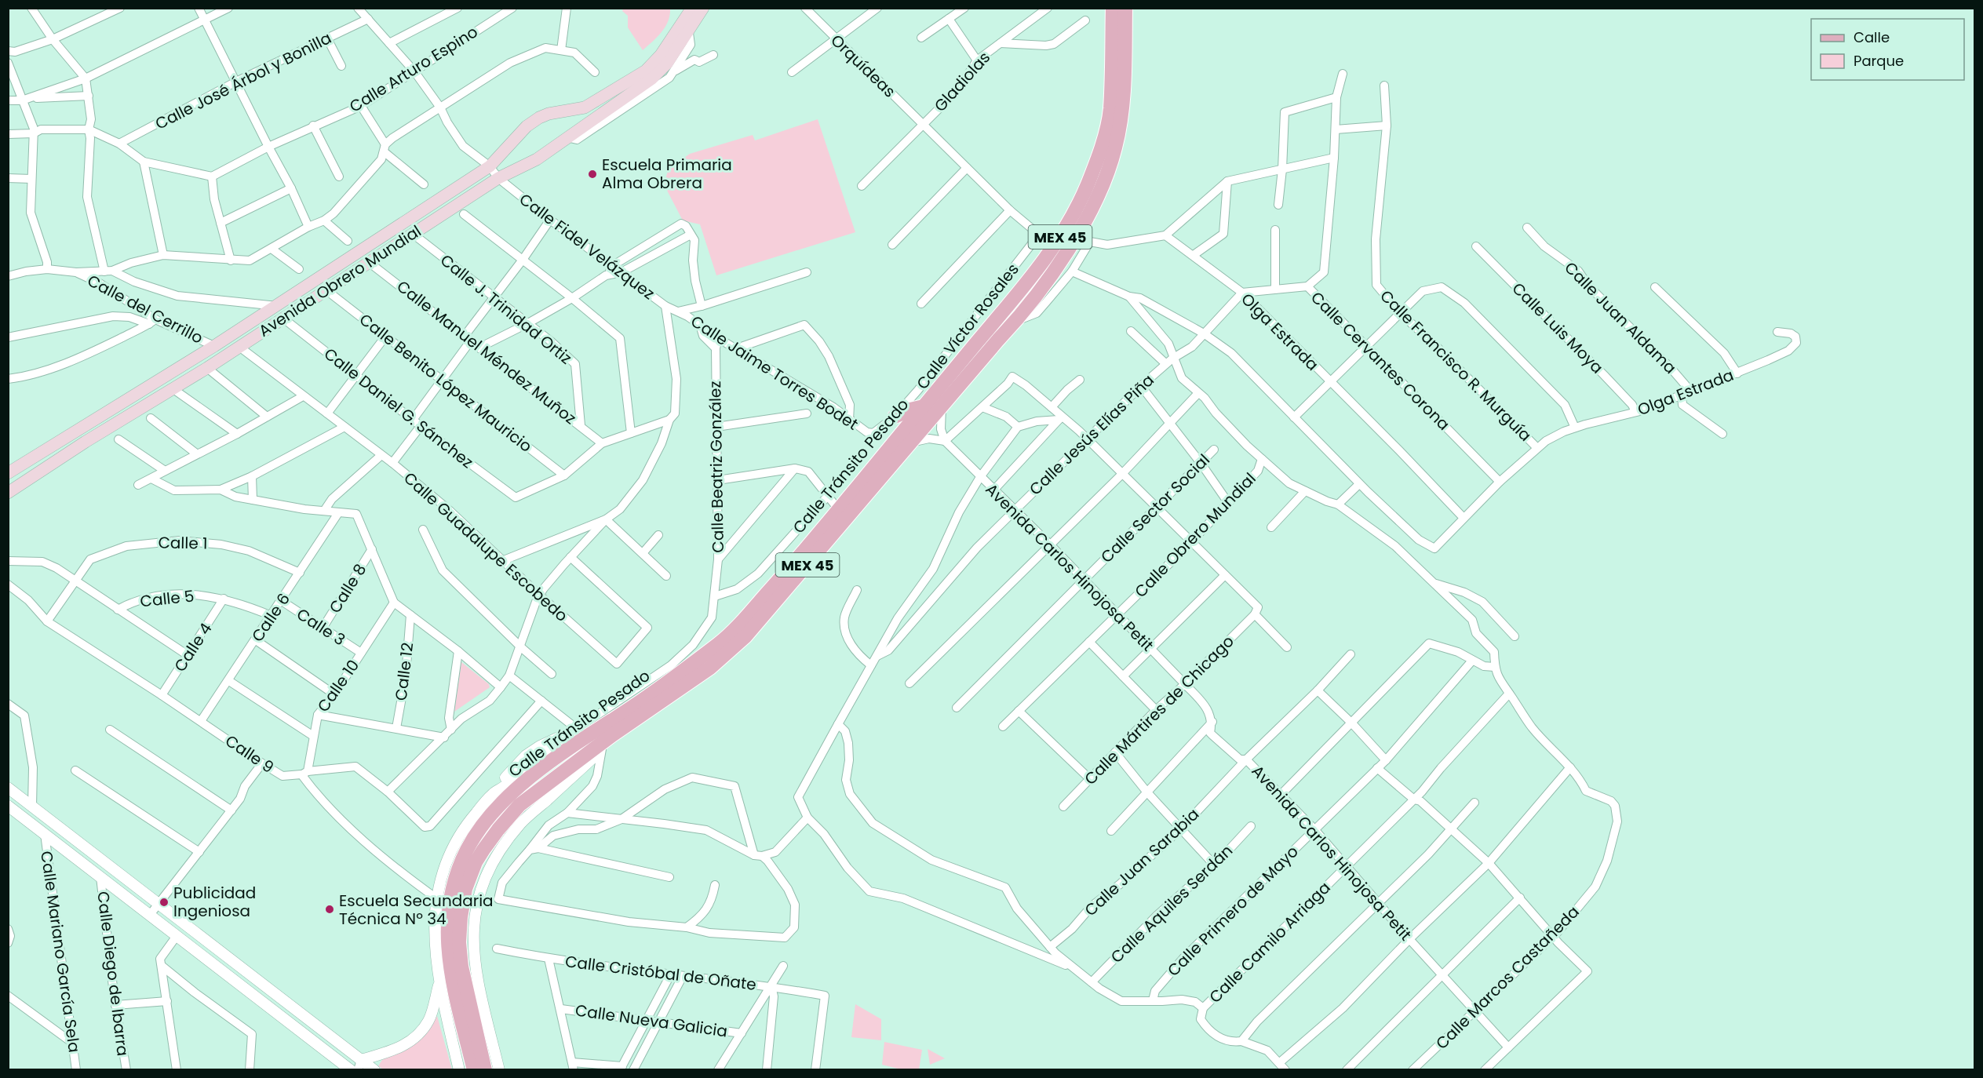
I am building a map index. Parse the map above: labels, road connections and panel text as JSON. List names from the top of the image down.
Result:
{
  "streets": {
    "main road": ["MEX 45", "Avenida Obrero Mundial", "Calle Tránsito Pesado"],
    "street": [
      "Orquídeas",
      "Calle Arturo Espino",
      "Calle José Árbol y Bonilla",
      "Gladiolas",
      "Calle Fidel Velázquez",
      "Calle del Cerrillo",
      "Calle J. Trinidad Ortiz",
      "Calle Juan Aldama",
      "Calle Víctor Rosales",
      "Calle Luis Moya",
      "Olga Estrada",
      "Calle Manuel Méndez Muñoz",
      "Calle Cervantes Corona",
      "Calle Francisco R. Murguía",
      "Calle Jaime Torres Bodet",
      "Calle Benito López Mauricio",
      "Calle Daniel G. Sánchez",
      "Calle Jesús Elías Piña",
      "Calle Beatriz González",
      "Calle Sector Social",
      "Calle Obrero Mundial",
      "Calle 1",
      "Calle Guadalupe Escobedo",
      "Avenida Carlos Hinojosa Petit",
      "Calle 8",
      "Calle 5",
      "Calle 6",
      "Calle 3",
      "Calle 4",
      "Calle 12",
      "Calle 10",
      "Calle Mártires de Chicago",
      "Calle 9",
      "Calle Juan Sarabia",
      "Calle Aquiles Serdán",
      "Calle Primero de Mayo",
      "Calle Camilo Arriaga",
      "Calle Mariano García Sela",
      "Calle Cristóbal de Oñate",
      "Calle Diego de Ibarra",
      "Calle Marcos Castañeda",
      "Calle Nueva Galicia"
    ]
  },
  "crossings": [
    ["Orquídeas", "Gladiolas"],
    ["Orquídeas", "Calle Víctor Rosales"],
    ["Calle Fidel Velázquez", "Avenida Obrero Mundial"],
    ["Calle Fidel Velázquez", "Calle Jaime Torres Bodet"],
    ["Avenida Obrero Mundial", "Calle del Cerrillo"],
    ["Avenida Obrero Mundial", "Calle J. Trinidad Ortiz"],
    ["Avenida Obrero Mundial", "Calle Manuel Méndez Muñoz"],
    ["Avenida Obrero Mundial", "Calle Benito López Mauricio"],
    ["Avenida Obrero Mundial", "Calle Daniel G. Sánchez"],
    ["Avenida Obrero Mundial", "Calle Guadalupe Escobedo"],
    ["Calle J. Trinidad Ortiz", "Calle Manuel Méndez Muñoz"],
    ["Calle Juan Aldama", "Olga Estrada"],
    ["Calle Víctor Rosales", "Calle Jaime Torres Bodet"],
    ["Calle Luis Moya", "Olga Estrada"],
    ["Olga Estrada", "Calle Cervantes Corona"],
    ["Olga Estrada", "Calle Francisco R. Murguía"],
    ["Olga Estrada", "Calle Jesús Elías Piña"],
    ["Calle Cervantes Corona", "Calle Jesús Elías Piña"],
    ["Calle Jaime Torres Bodet", "Calle Beatriz González"],
    ["Calle Benito López Mauricio", "Calle Daniel G. Sánchez"],
    ["Calle Jesús Elías Piña", "Avenida Carlos Hinojosa Petit"],
    ["Calle Sector Social", "Avenida Carlos Hinojosa Petit"],
    ["Calle Obrero Mundial", "Avenida Carlos Hinojosa Petit"],
    ["Calle 1", "Calle 6"],
    ["Calle 1", "Calle 9"],
    ["Avenida Carlos Hinojosa Petit", "Calle Mártires de Chicago"],
    ["Avenida Carlos Hinojosa Petit", "Calle Juan Sarabia"],
    ["Avenida Carlos Hinojosa Petit", "Calle Primero de Mayo"],
    ["Avenida Carlos Hinojosa Petit", "Calle Camilo Arriaga"],
    ["Avenida Carlos Hinojosa Petit", "Calle Marcos Castañeda"],
    ["Calle 8", "Calle 3"],
    ["Calle 5", "Calle 6"],
    ["Calle 5", "Calle 4"],
    ["Calle 6", "Calle 3"],
    ["Calle 6", "Calle 9"],
    ["Calle 3", "Calle 10"],
    ["Calle 4", "Calle 9"],
    ["Calle 10", "Calle 9"],
    ["Calle Aquiles Serdán", "Calle Camilo Arriaga"],
    ["Calle Primero de Mayo", "Calle Camilo Arriaga"]
  ],
  "places": ["Escuela Primaria Alma Obrera", "Publicidad Ingeniosa", "Escuela Secundaria Técnica Nº 34"],
  "legend": ["Calle", "Parque"]
}
